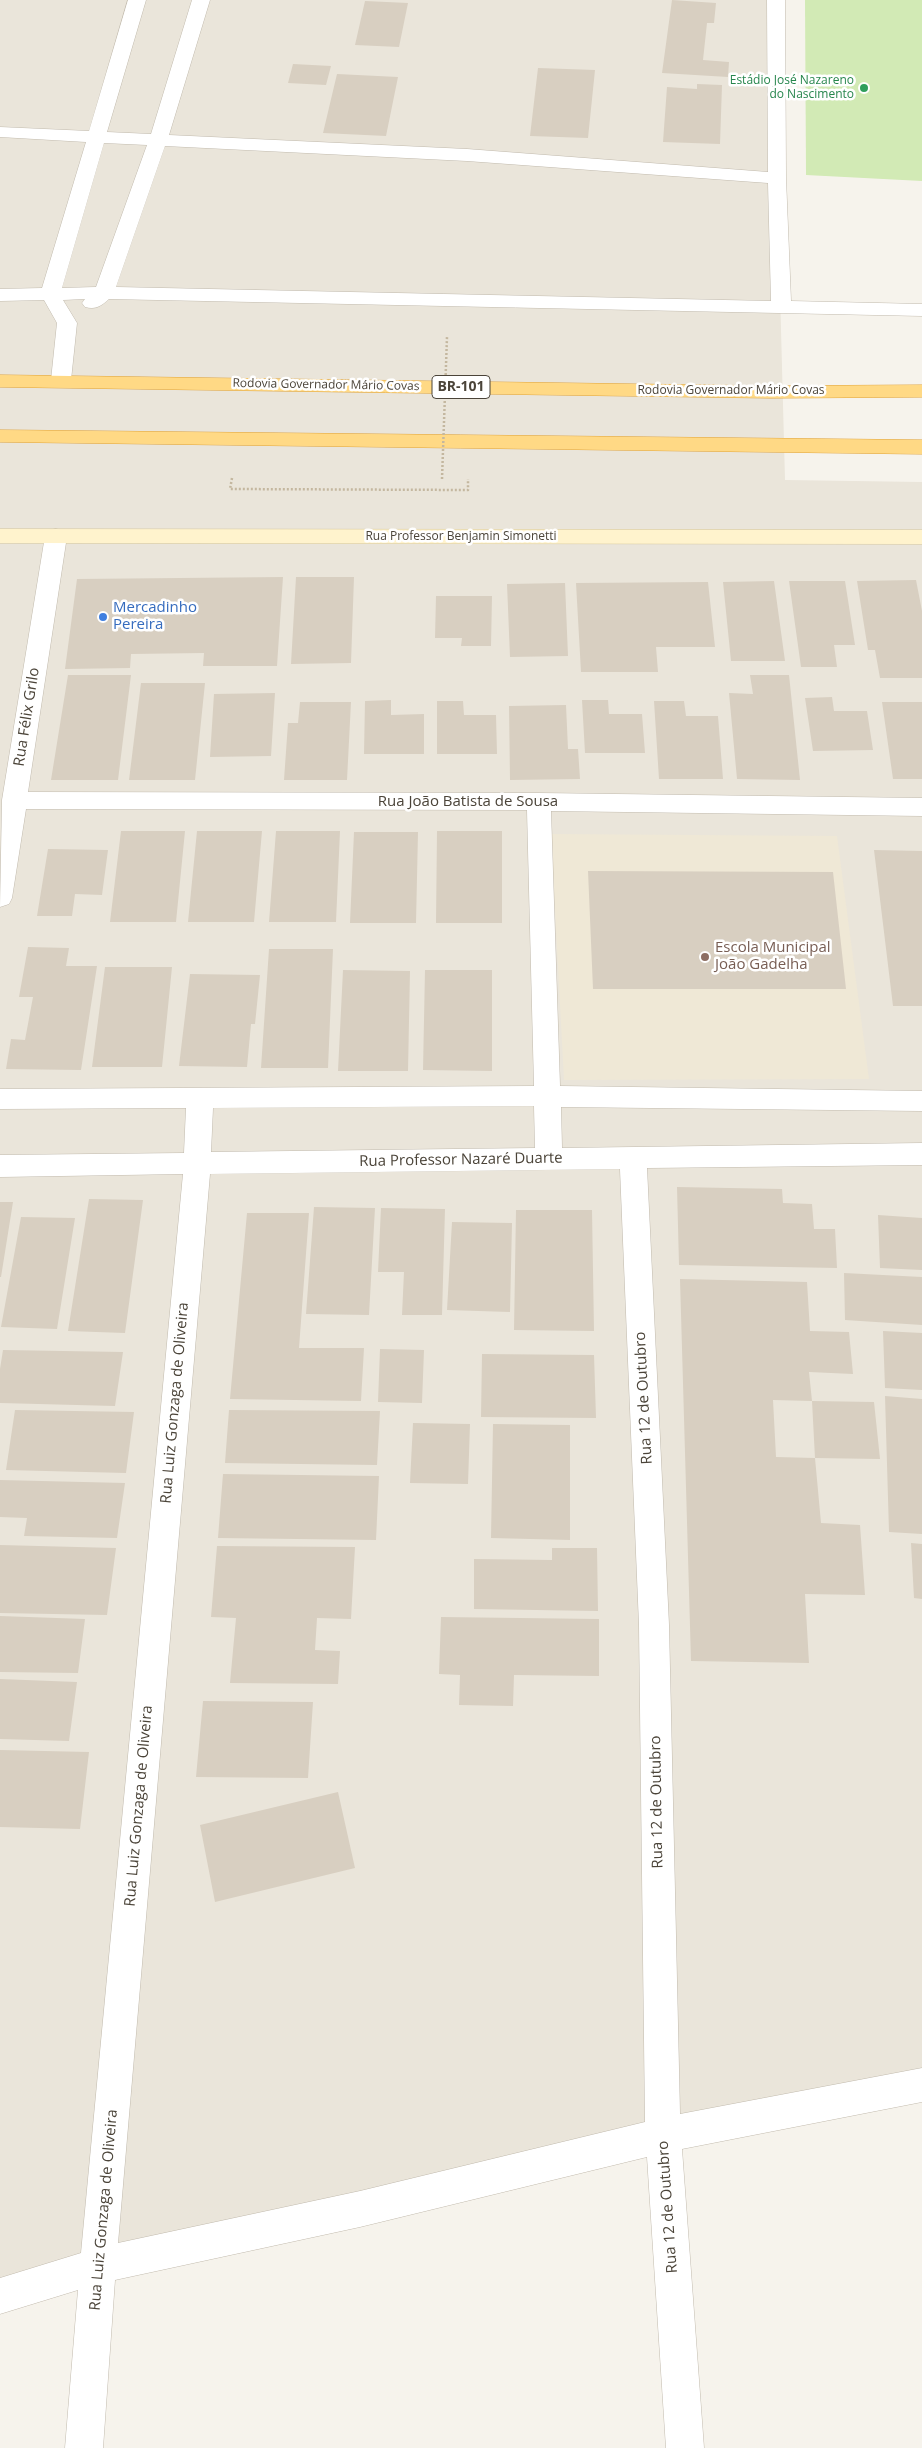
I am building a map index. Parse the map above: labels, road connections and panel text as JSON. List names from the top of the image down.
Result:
{
  "streets": {
    "highway": ["Rodovia Governador Mário Covas", "BR-101"],
    "main road": ["Rua Professor Benjamin Simonetti"],
    "street": [
      "Rua Félix Grilo",
      "Rua João Batista de Sousa",
      "Rua Professor Nazaré Duarte",
      "Rua 12 de Outubro",
      "Rua Luiz Gonzaga de Oliveira"
    ]
  },
  "crossings": [
    ["Rua Professor Benjamin Simonetti", "Rua Félix Grilo"],
    ["Rua Félix Grilo", "Rua João Batista de Sousa"],
    ["Rua Professor Nazaré Duarte", "Rua 12 de Outubro"],
    ["Rua Professor Nazaré Duarte", "Rua Luiz Gonzaga de Oliveira"]
  ],
  "places": ["Estádio José Nazareno do Nascimento", "Mercadinho Pereira", "Escola Municipal João Gadelha"]
}
